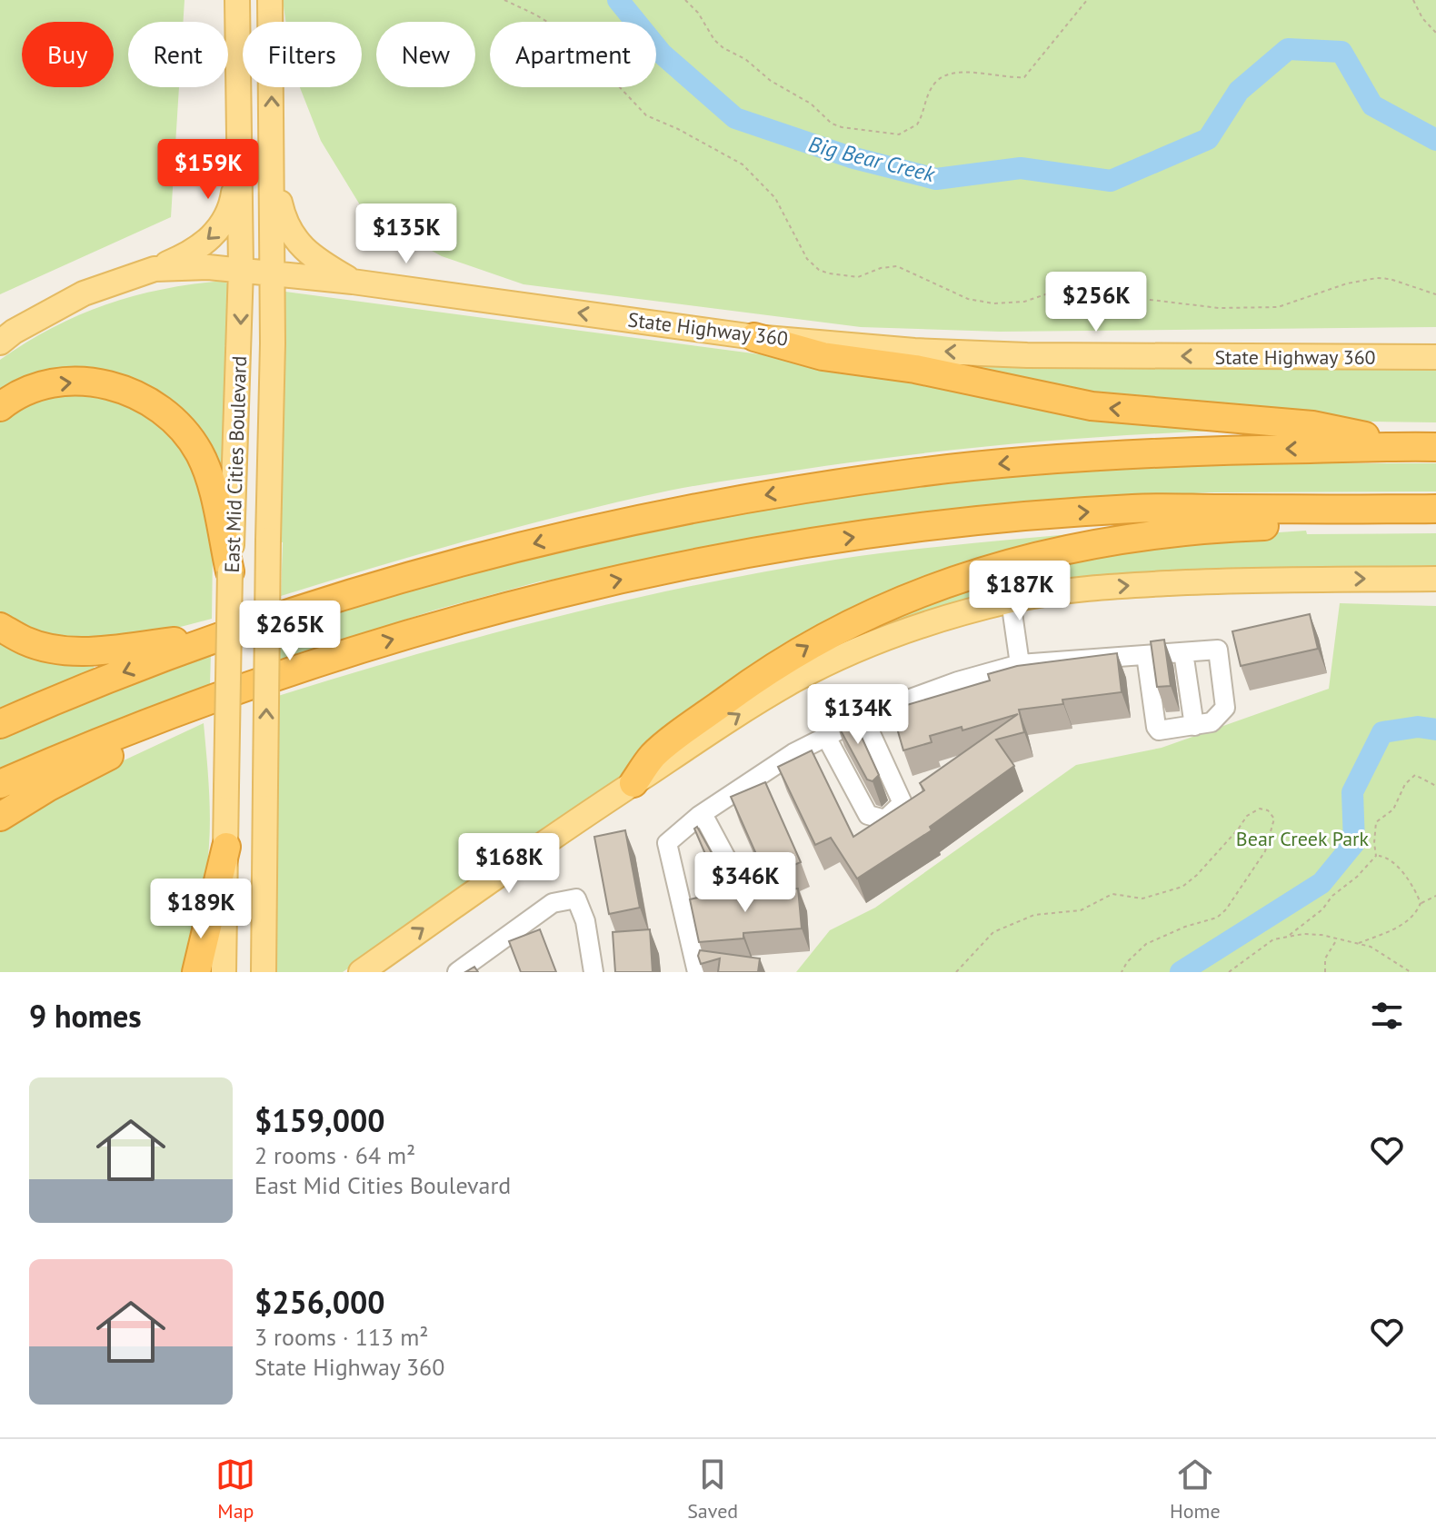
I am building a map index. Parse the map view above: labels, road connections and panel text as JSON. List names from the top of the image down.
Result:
{
  "streets": {
    "main road": ["State Highway 360", "East Mid Cities Boulevard"]
  },
  "crossings": [
    ["State Highway 360", "East Mid Cities Boulevard"]
  ],
  "one_way": ["State Highway 360"],
  "water": ["Big Bear Creek"],
  "parks": ["Bear Creek Park"],
  "page": {
    "chip": [
      "Buy",
      "Rent",
      "Filters",
      "New",
      "Apartment"
    ],
    "price": [
      "$159K",
      "$135K",
      "$256K",
      "$187K",
      "$265K",
      "$134K",
      "$168K",
      "$346K",
      "$189K"
    ],
    "heading": "9 homes",
    "list": [
      {
        "name": "$159,000",
        "note": "2 rooms · 64 m² · East Mid Cities Boulevard"
      },
      {
        "name": "$256,000",
        "note": "3 rooms · 113 m² · State Highway 360"
      }
    ],
    "tabs": ["Map", "Saved", "Home"]
  }
}
